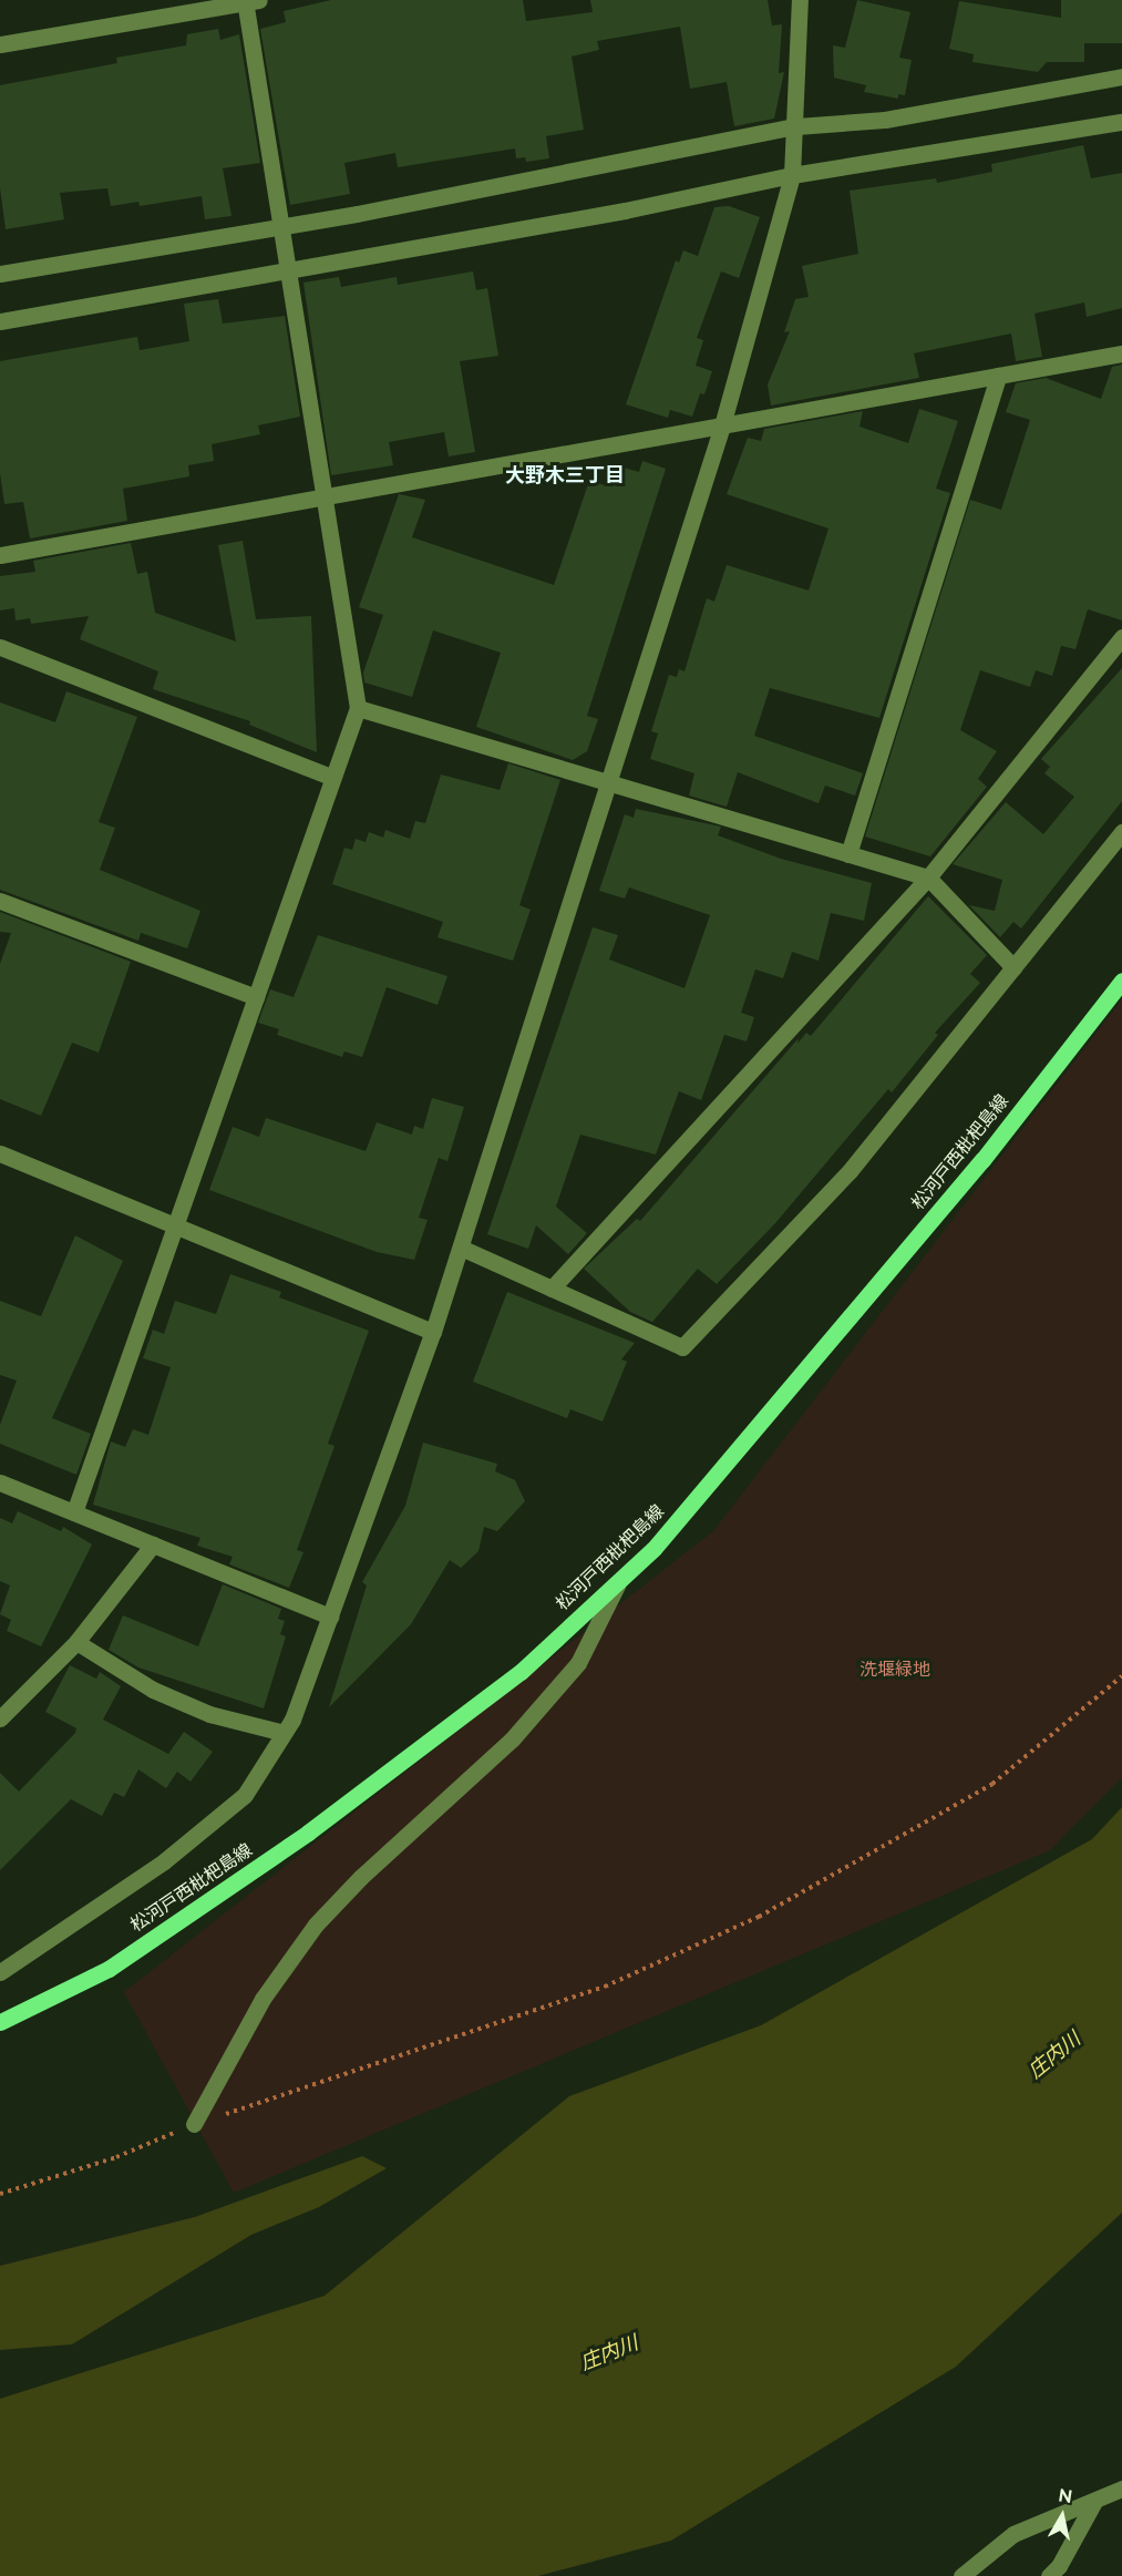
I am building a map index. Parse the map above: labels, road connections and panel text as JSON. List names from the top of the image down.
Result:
{
  "streets": {
    "main road": ["松河戸西枇杷島線"]
  },
  "districts": ["大野木三丁目"],
  "water": ["庄内川"],
  "parks": ["洗堰緑地"],
  "north": "top"
}
